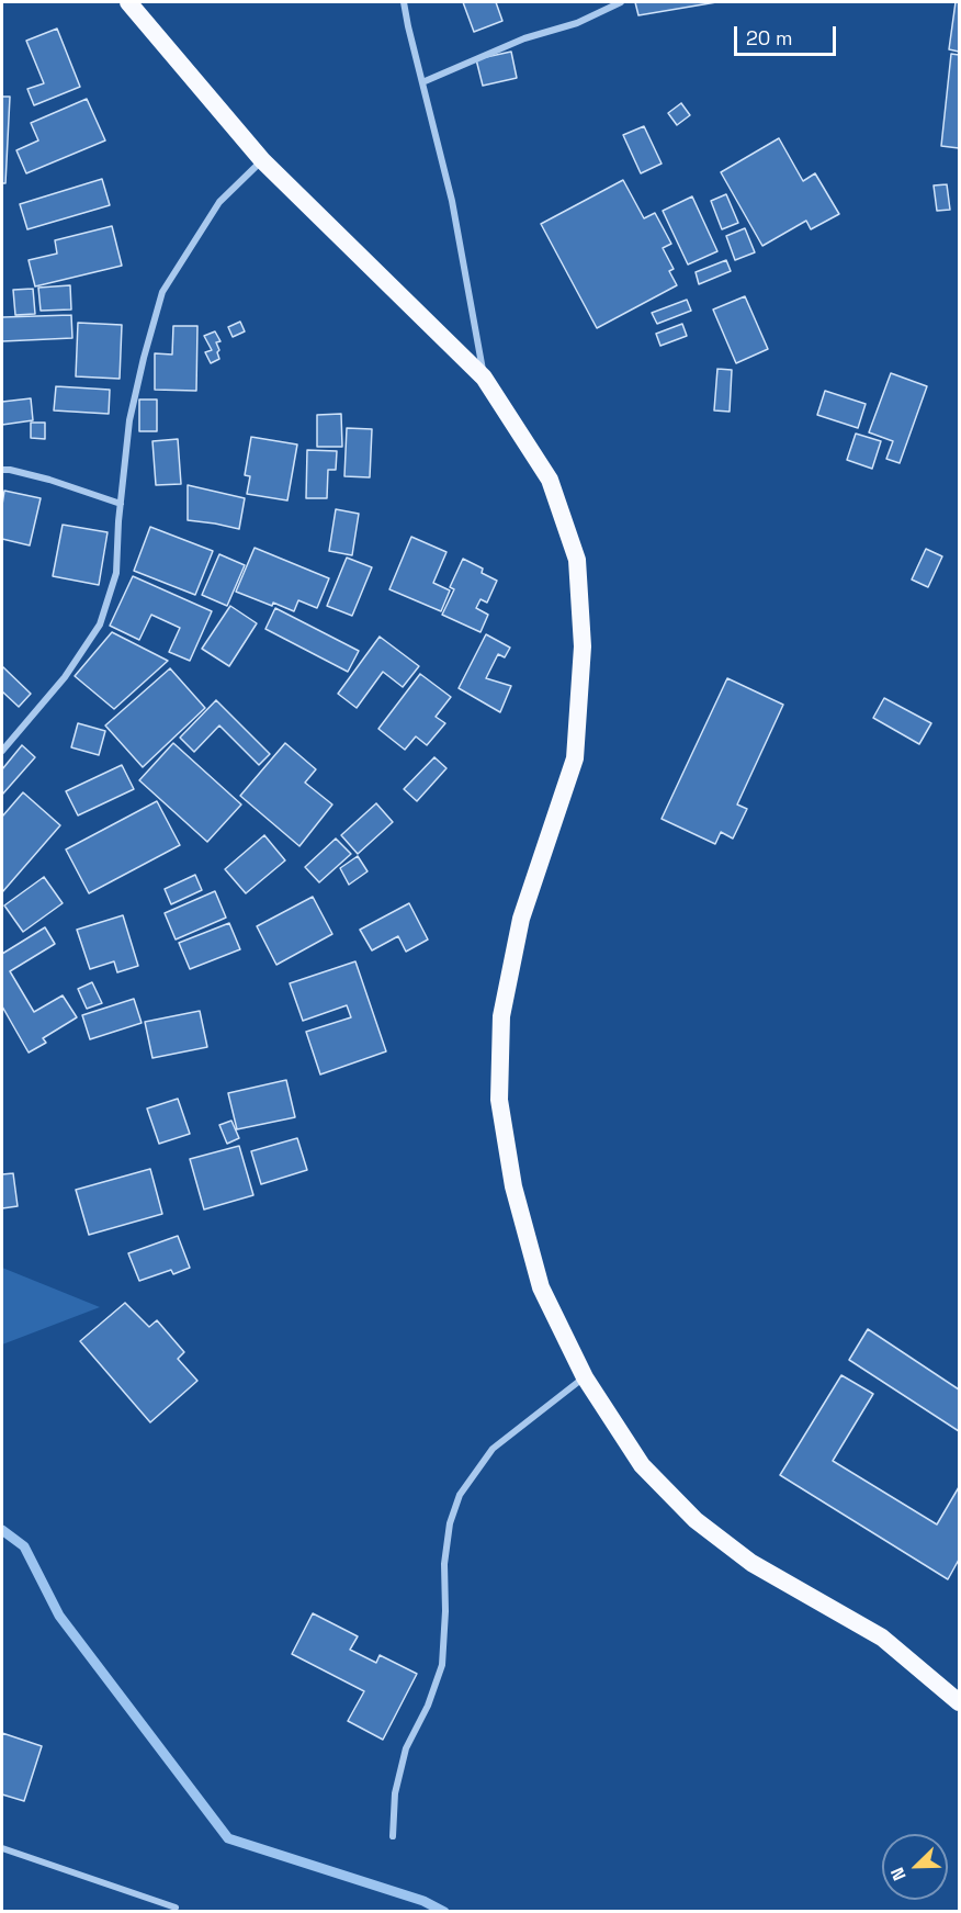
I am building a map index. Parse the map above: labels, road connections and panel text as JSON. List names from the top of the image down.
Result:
{
  "scale_bar": "20 m",
  "north": "bottom left"
}
